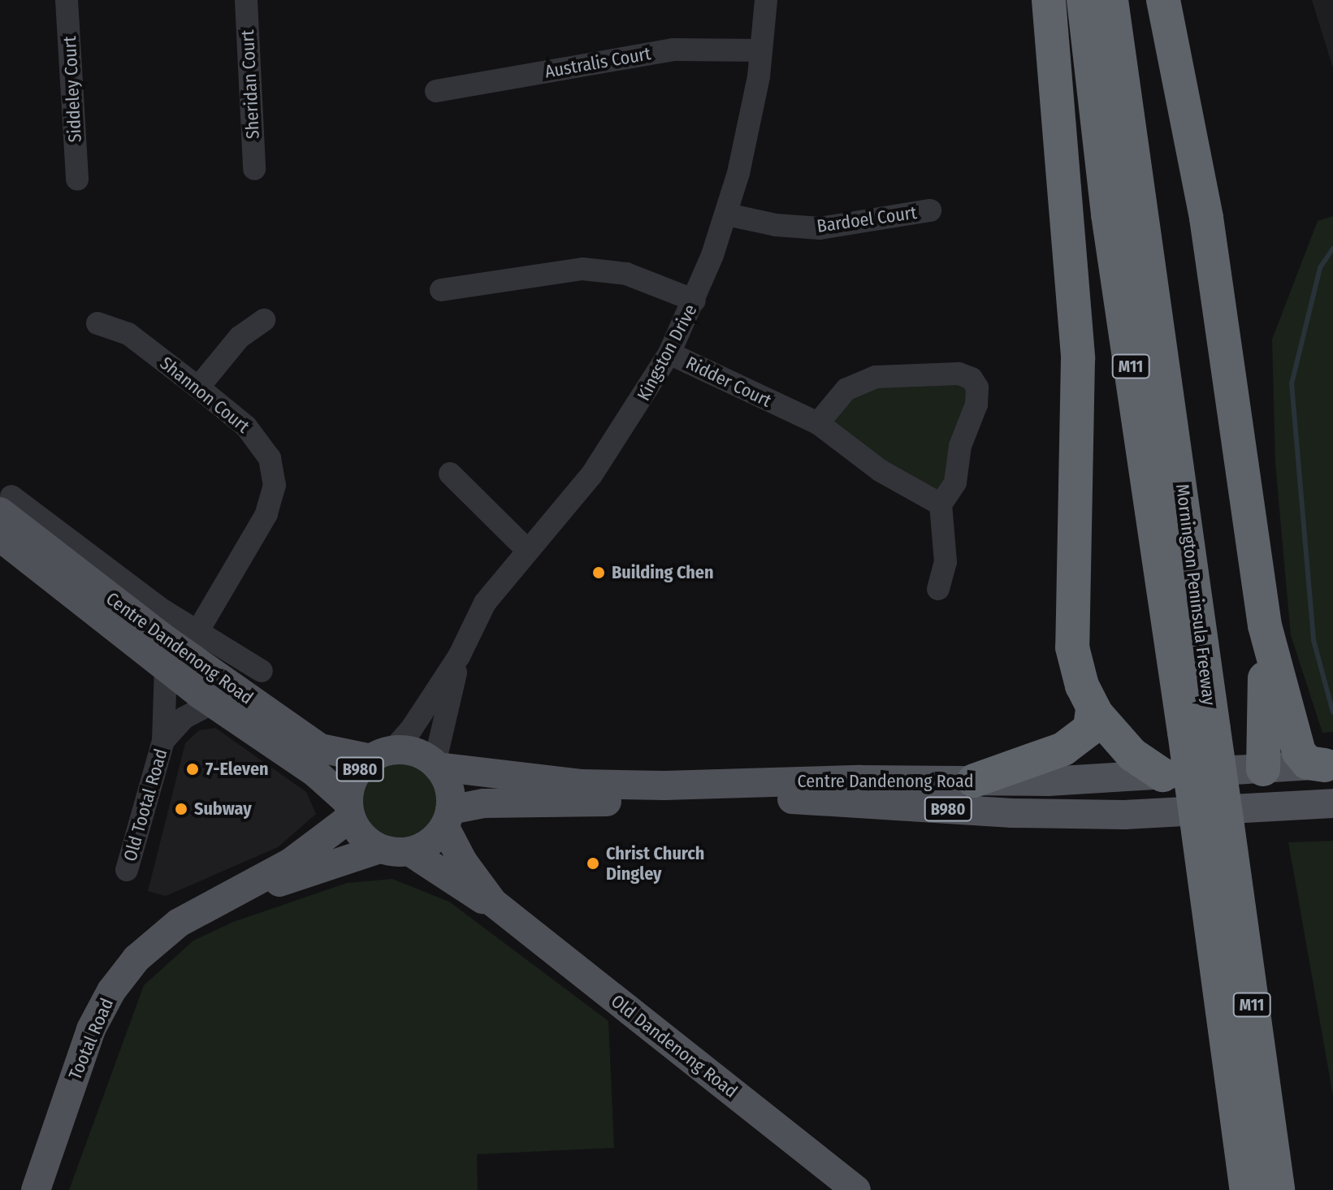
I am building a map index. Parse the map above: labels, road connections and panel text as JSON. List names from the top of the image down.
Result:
{
  "streets": {
    "highway": ["M11", "Mornington Peninsula Freeway"],
    "main road": [
      "Centre Dandenong Road",
      "B980",
      "Tootal Road",
      "Old Dandenong Road"
    ],
    "street": [
      "Australis Court",
      "Sheridan Court",
      "Siddeley Court",
      "Bardoel Court",
      "Kingston Drive",
      "Ridder Court",
      "Shannon Court",
      "Old Tootal Road"
    ]
  },
  "crossings": [
    ["Australis Court", "Kingston Drive"],
    ["Bardoel Court", "Kingston Drive"],
    ["Kingston Drive", "Ridder Court"],
    ["Kingston Drive", "Centre Dandenong Road"],
    ["Kingston Drive", "B980"],
    ["Kingston Drive", "Tootal Road"],
    ["Kingston Drive", "Old Dandenong Road"],
    ["Shannon Court", "Centre Dandenong Road"],
    ["Shannon Court", "Old Tootal Road"],
    ["Mornington Peninsula Freeway", "Centre Dandenong Road"],
    ["Centre Dandenong Road", "B980"],
    ["Centre Dandenong Road", "Old Tootal Road"],
    ["Centre Dandenong Road", "Tootal Road"],
    ["Centre Dandenong Road", "Old Dandenong Road"],
    ["B980", "Tootal Road"],
    ["B980", "Old Dandenong Road"],
    ["Tootal Road", "Old Dandenong Road"]
  ],
  "places": [
    "Building Chen",
    "7-Eleven",
    "Subway",
    "Christ Church Dingley"
  ]
}
